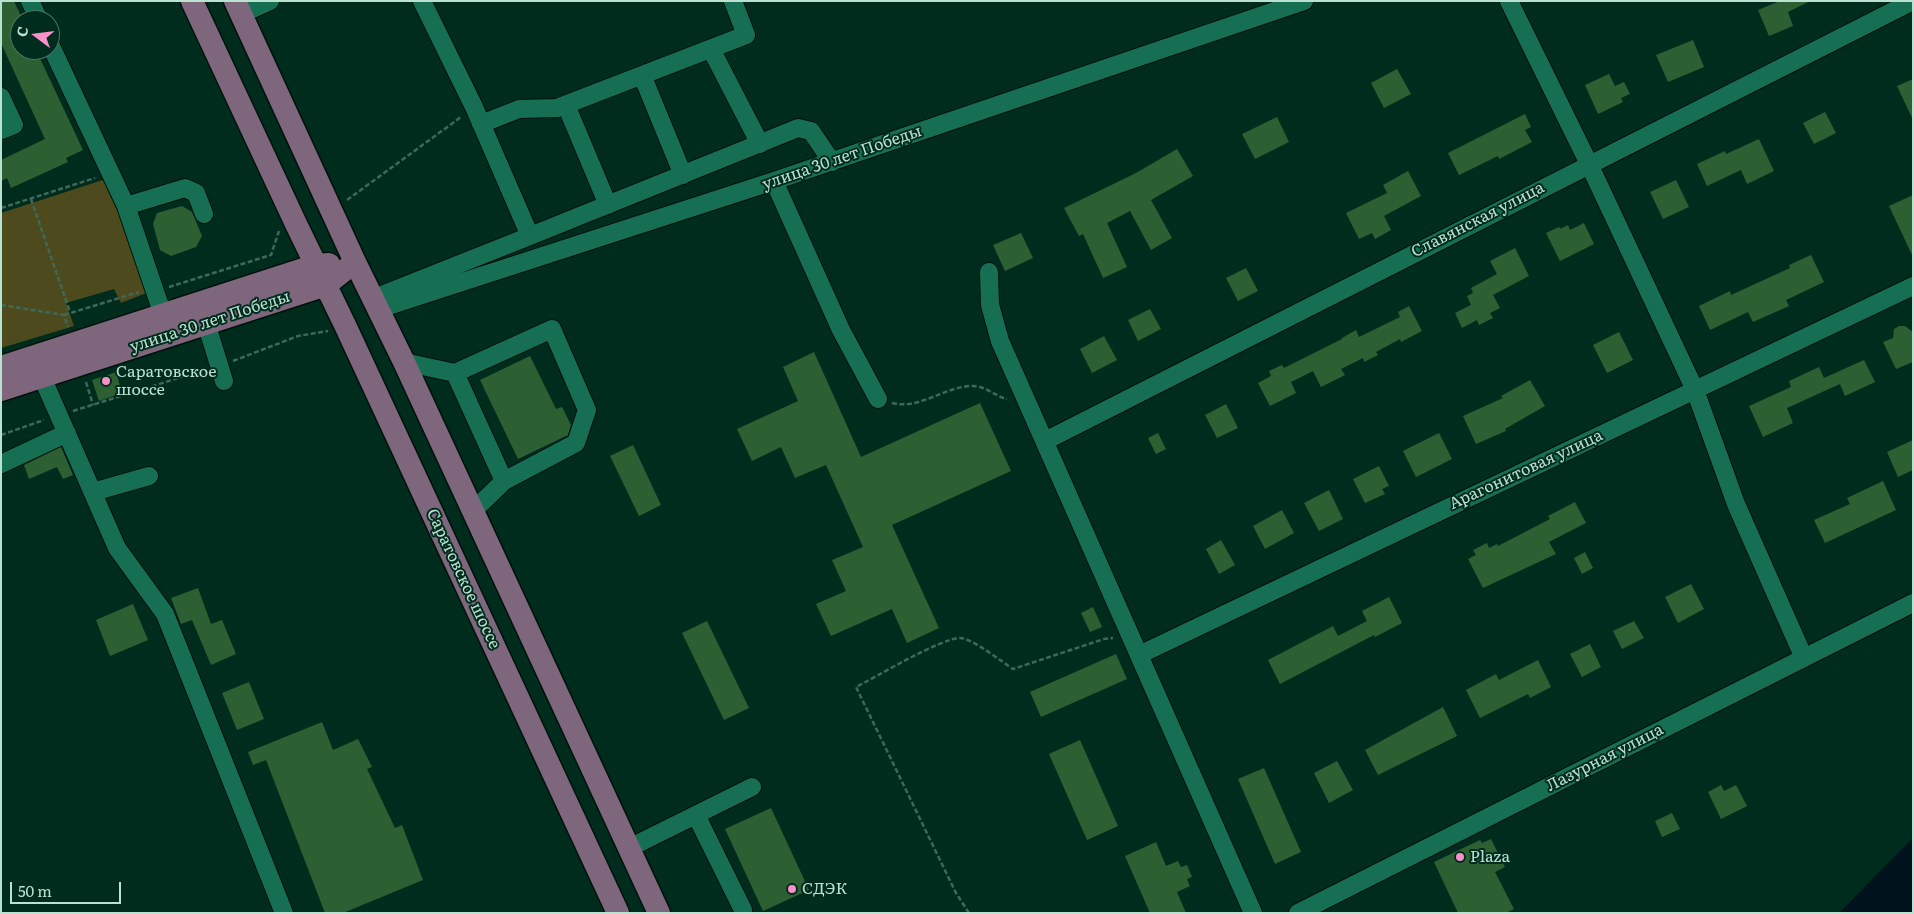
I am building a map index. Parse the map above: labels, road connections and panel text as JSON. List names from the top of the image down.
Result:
{
  "streets": {
    "main road": ["улица 30 лет Победы", "Саратовское шоссе"],
    "street": ["Славянская улица", "Арагонитовая улица", "Лазурная улица"]
  },
  "crossings": [
    ["улица 30 лет Победы", "Саратовское шоссе"]
  ],
  "places": ["Саратовское шоссе", "Plaza", "СДЭК"],
  "scale_bar": "50 m",
  "north": "left"
}
